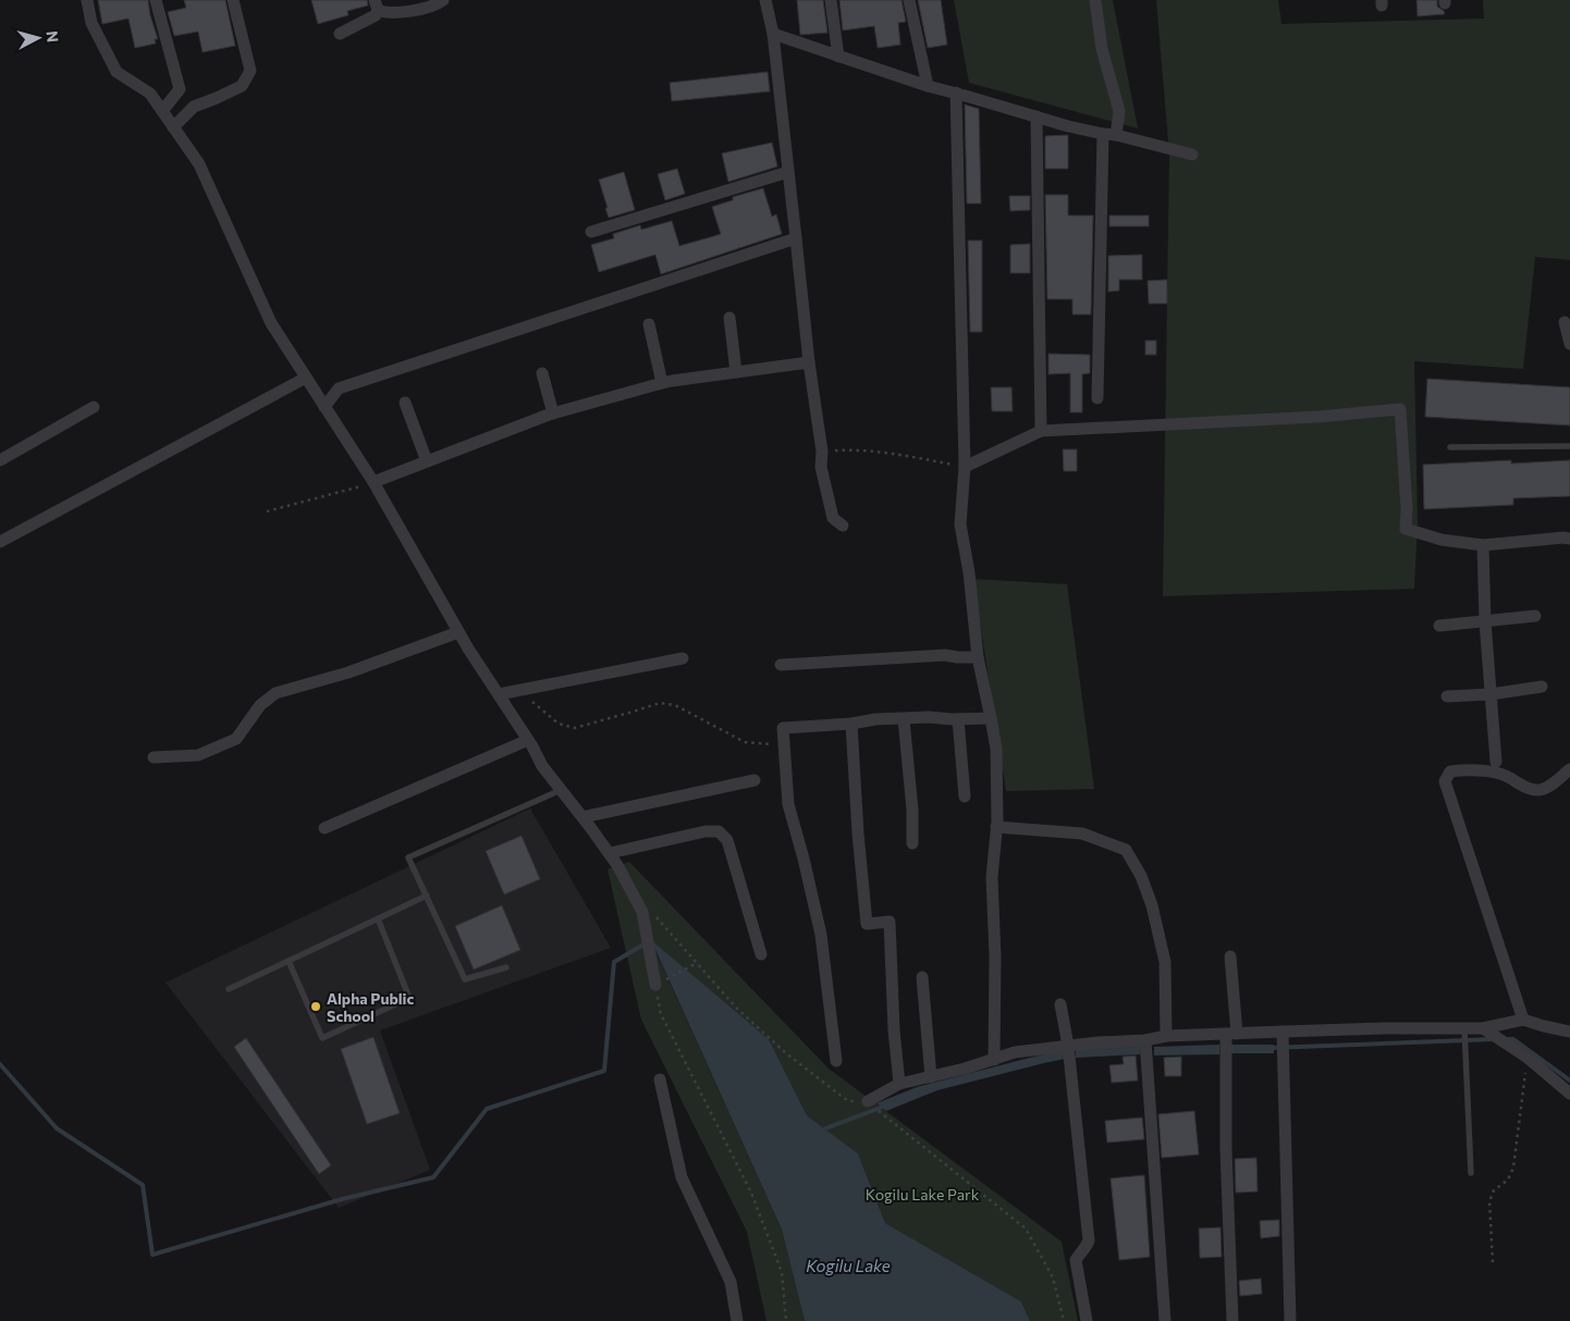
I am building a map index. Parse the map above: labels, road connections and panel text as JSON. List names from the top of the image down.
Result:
{
  "water": ["Kogilu Lake"],
  "parks": ["Kogilu Lake Park"],
  "places": ["Alpha Public School"],
  "north": "right"
}
